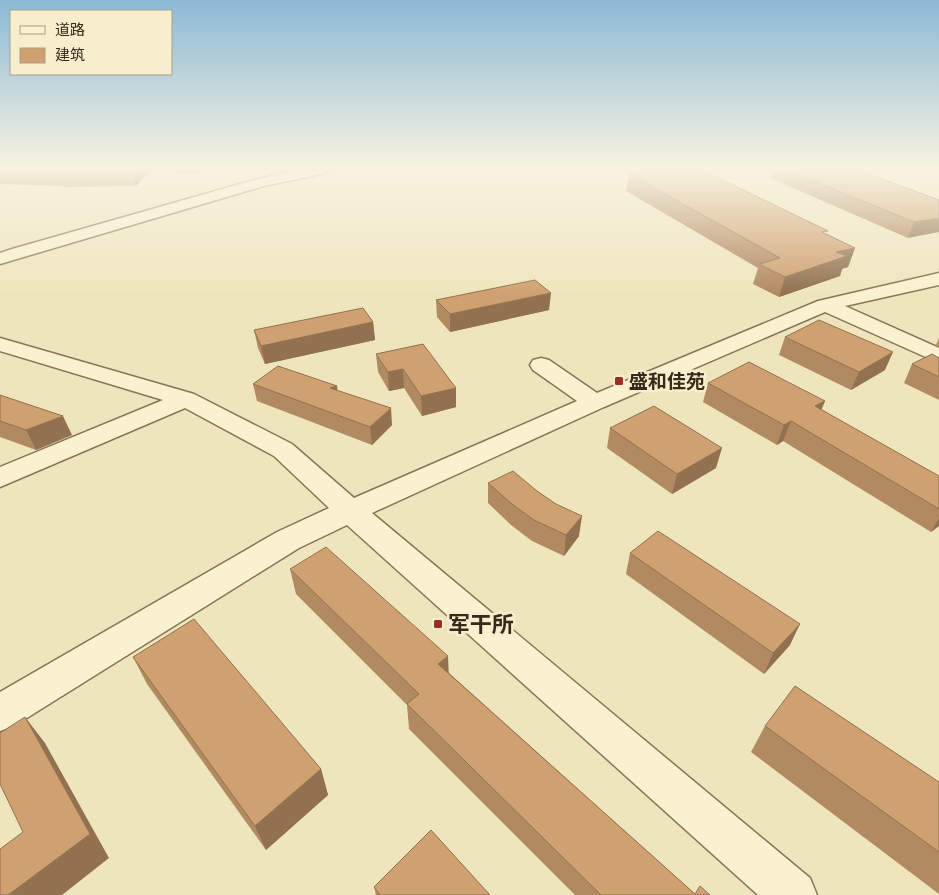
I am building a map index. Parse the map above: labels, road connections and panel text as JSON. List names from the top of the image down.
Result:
{
  "places": {
    "transit": ["盛和佳苑", "军干所"]
  },
  "legend": ["道路", "建筑"]
}
